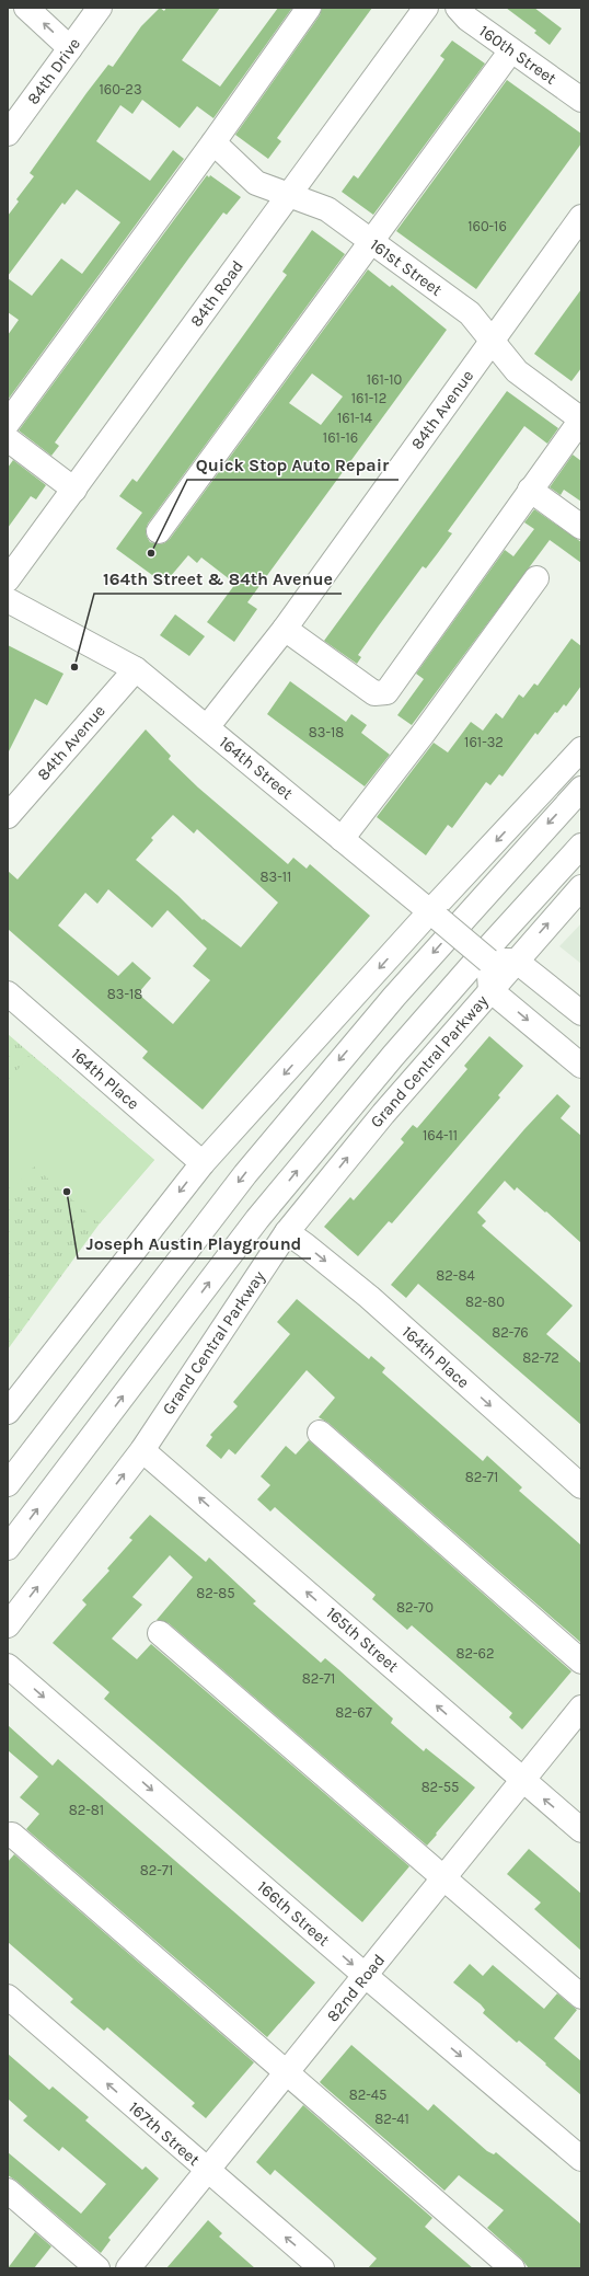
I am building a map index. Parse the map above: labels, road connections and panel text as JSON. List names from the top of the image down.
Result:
{
  "streets": {
    "main road": [
      "160th Street",
      "84th Drive",
      "161st Street",
      "84th Road",
      "84th Avenue",
      "164th Street",
      "Grand Central Parkway",
      "164th Place",
      "165th Street",
      "166th Street",
      "82nd Road",
      "167th Street"
    ]
  },
  "crossings": [
    ["161st Street", "84th Road"],
    ["161st Street", "84th Avenue"],
    ["84th Avenue", "164th Street"],
    ["Grand Central Parkway", "164th Place"],
    ["Grand Central Parkway", "165th Street"],
    ["165th Street", "82nd Road"],
    ["166th Street", "82nd Road"],
    ["82nd Road", "167th Street"]
  ],
  "places": ["Quick Stop Auto Repair", "164th Street & 84th Avenue", "Joseph Austin Playground"],
  "house_numbers": [
    "160-23",
    "160-16",
    "161-10",
    "161-12",
    "161-14",
    "161-16",
    "83-18",
    "161-32",
    "83-11",
    "83-18",
    "164-11",
    "82-84",
    "82-80",
    "82-76",
    "82-72",
    "82-71",
    "82-85",
    "82-70",
    "82-62",
    "82-71",
    "82-67",
    "82-55",
    "82-81",
    "82-71",
    "82-45",
    "82-41"
  ]
}
